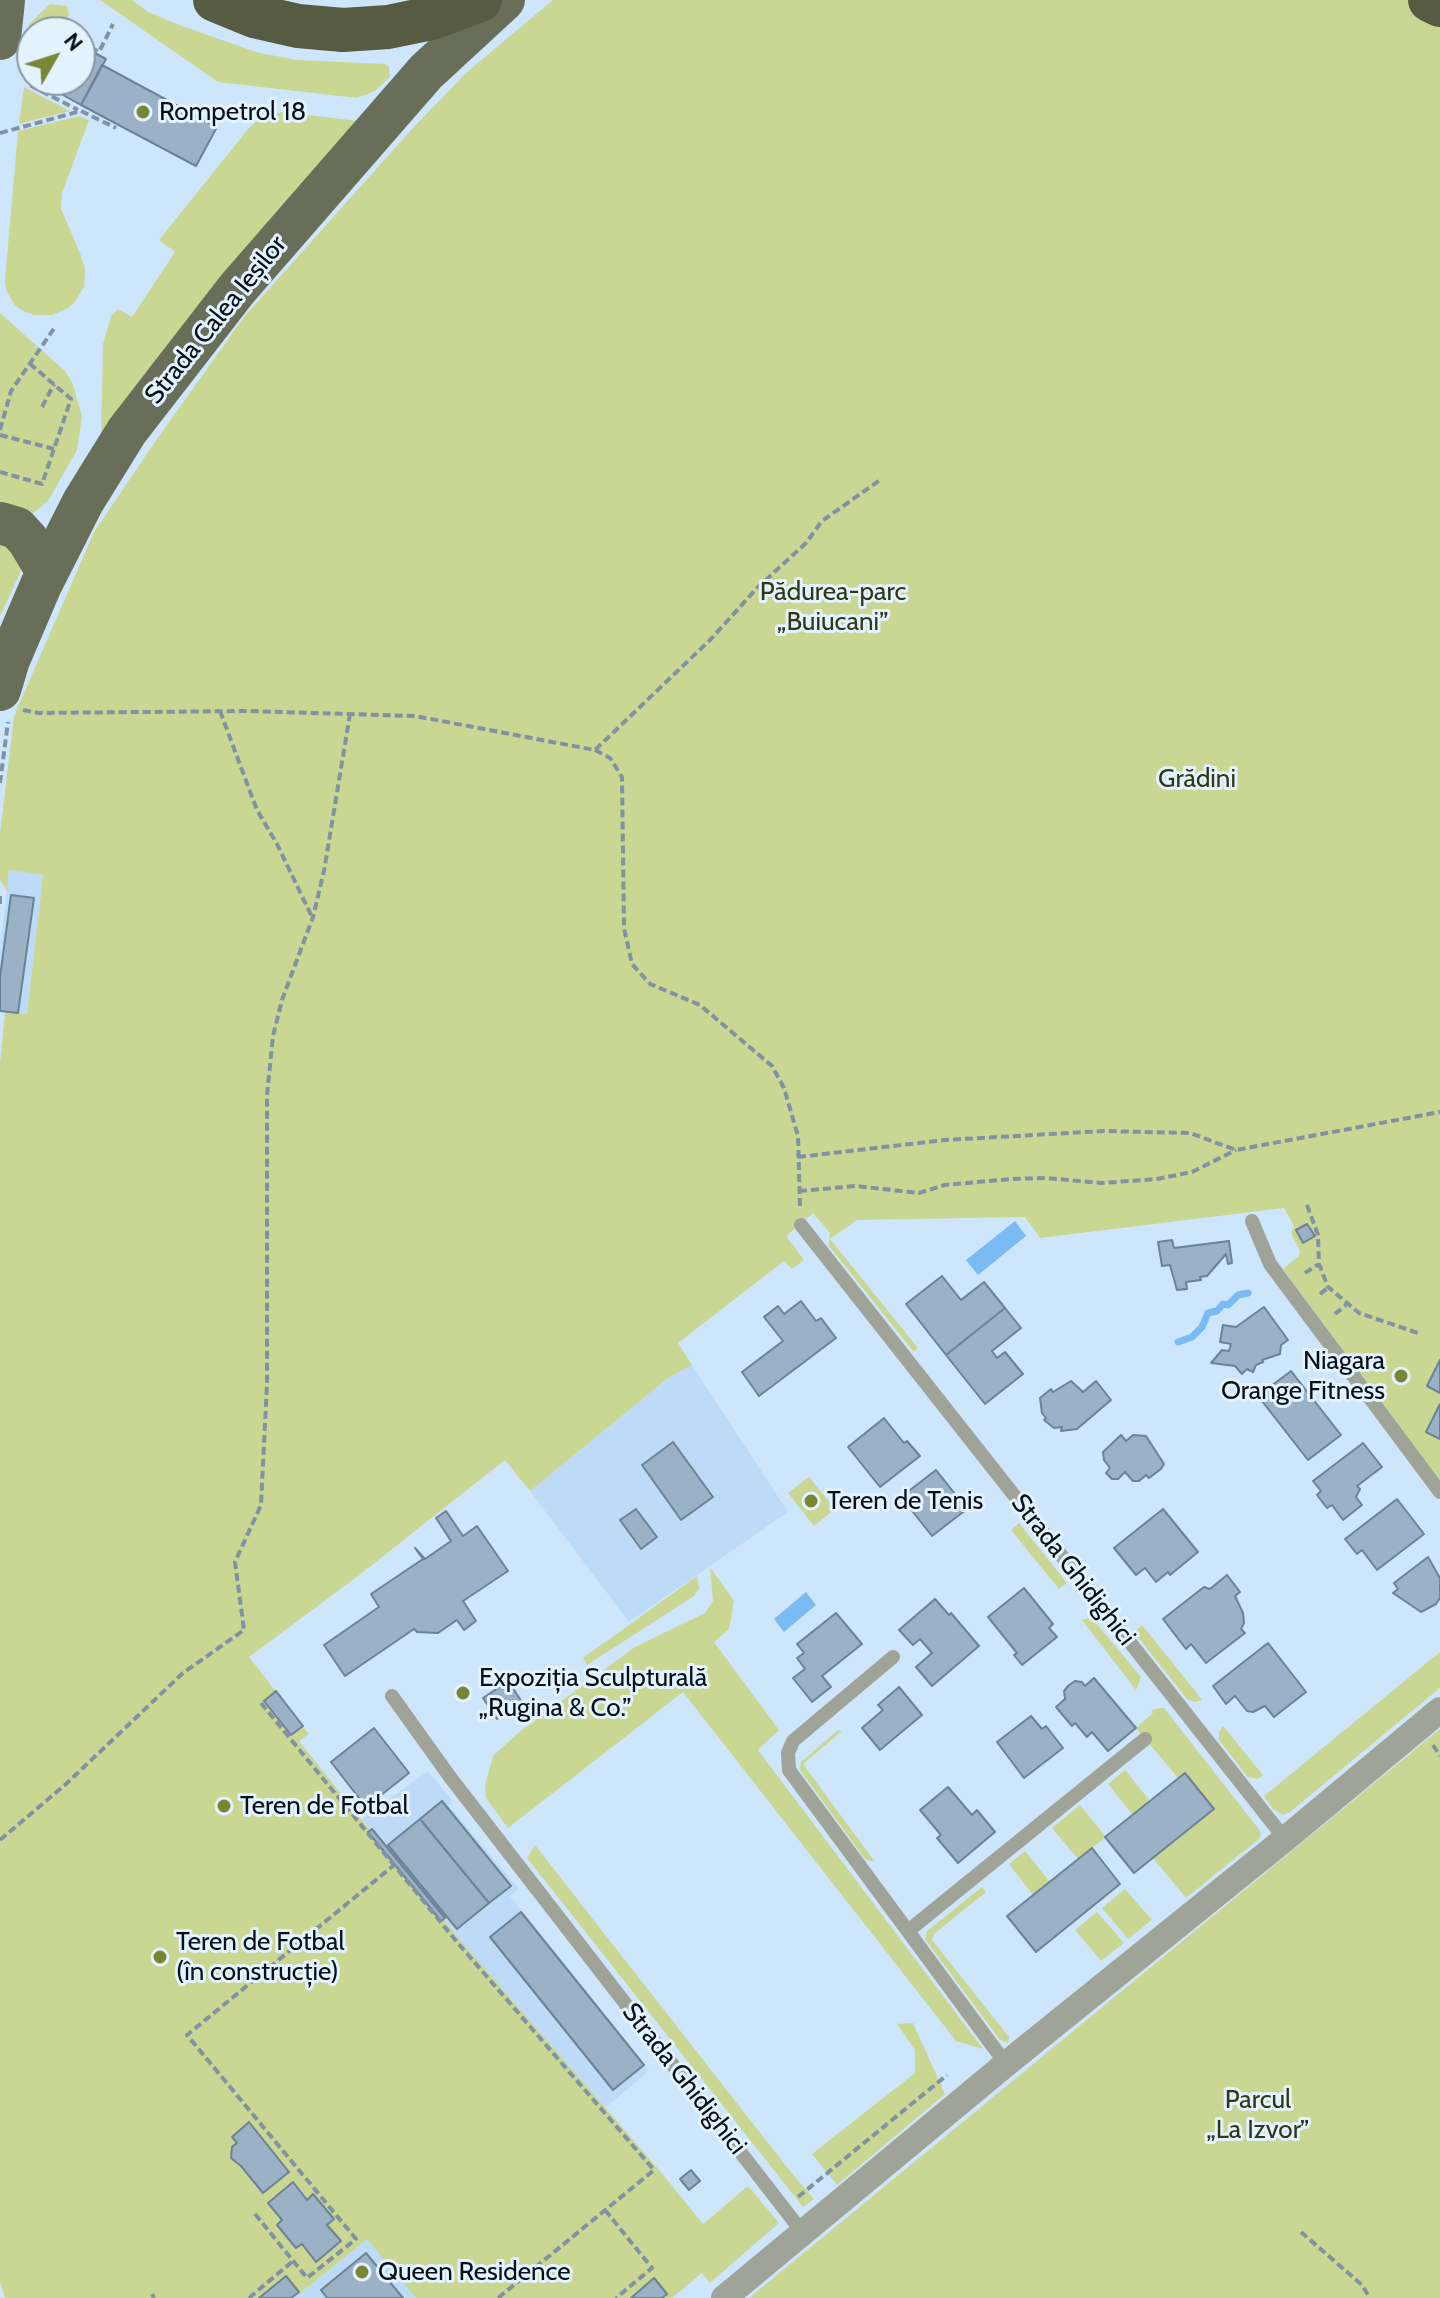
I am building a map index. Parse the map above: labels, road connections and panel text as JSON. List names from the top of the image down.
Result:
{
  "streets": {
    "main road": ["Strada Calea Ieșilor"],
    "lane": ["Strada Ghidighici"]
  },
  "parks": ["Pădurea-parc „Buiucani”", "Grădini", "Parcul „La Izvor”"],
  "places": [
    "Rompetrol 18",
    "Niagara Orange Fitness",
    "Teren de Tenis",
    "Expoziția Sculpturală „Rugina & Co.”",
    "Teren de Fotbal",
    "Teren de Fotbal (în construcție)",
    "Queen Residence"
  ],
  "north": "top right"
}
